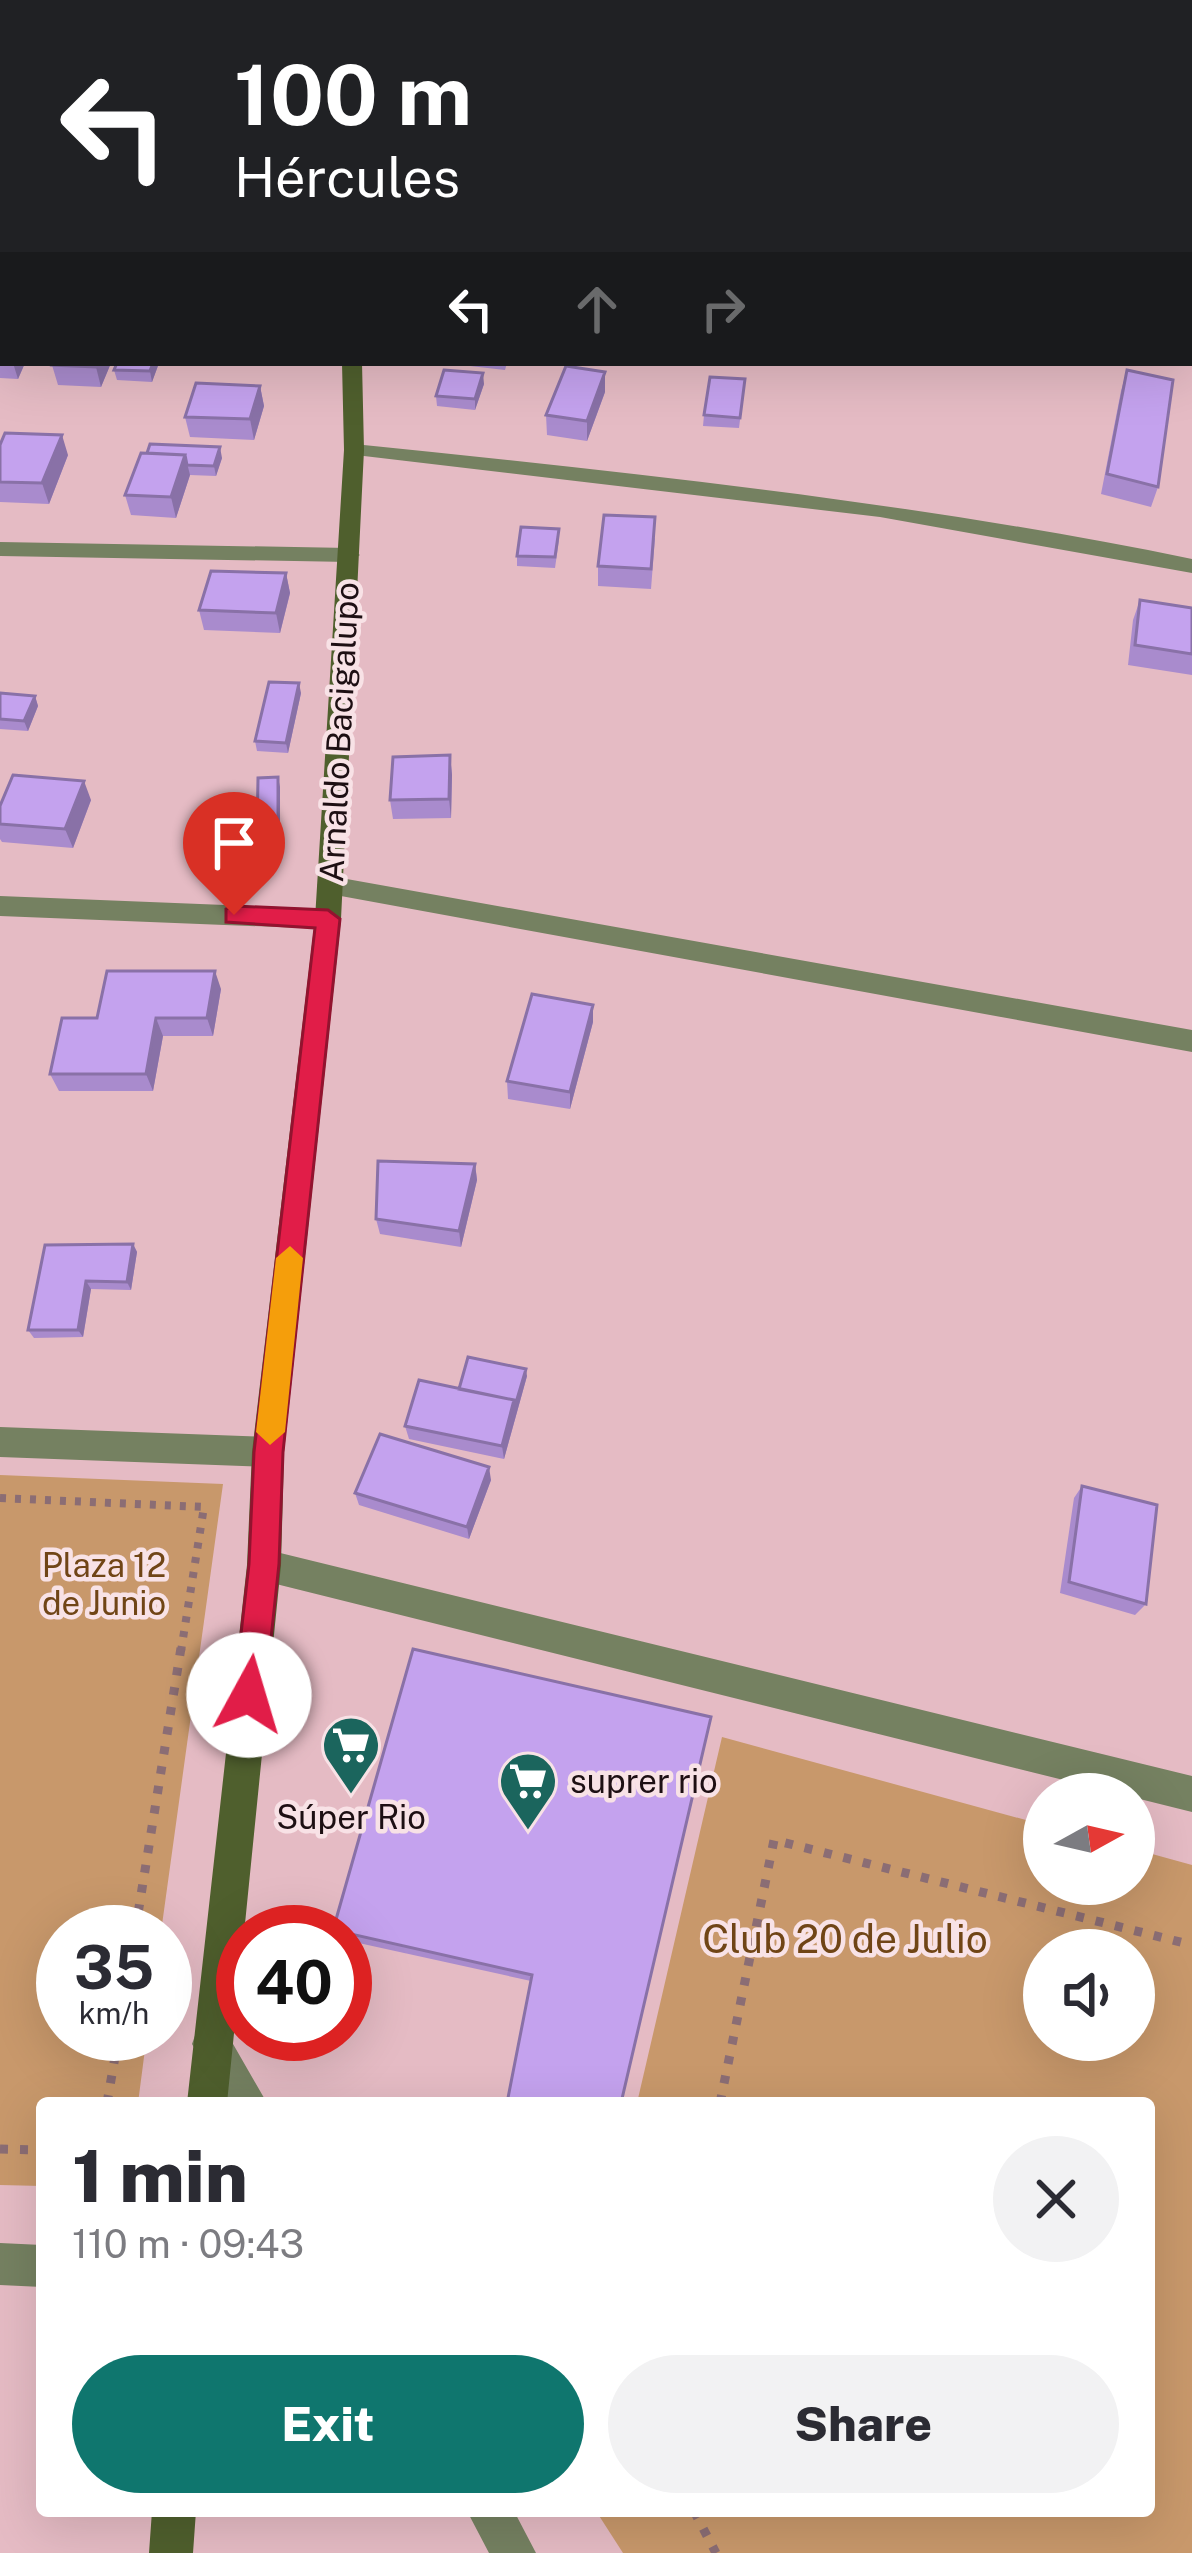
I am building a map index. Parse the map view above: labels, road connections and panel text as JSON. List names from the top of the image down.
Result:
{
  "streets": {
    "street": ["Arnaldo Bacigalupo"]
  },
  "parks": ["Plaza 12 de Junio", "Club 20 de Julio"],
  "places": {
    "supermarket": ["Súper Rio", "suprer rio"]
  },
  "north": "right",
  "page": {
    "turn": ["100 m", "Hércules"],
    "speed": "35 km/h",
    "limit": "40",
    "heading": ["1 min", "110 m · 09:43"],
    "buttons": ["Exit", "Share"]
  }
}
